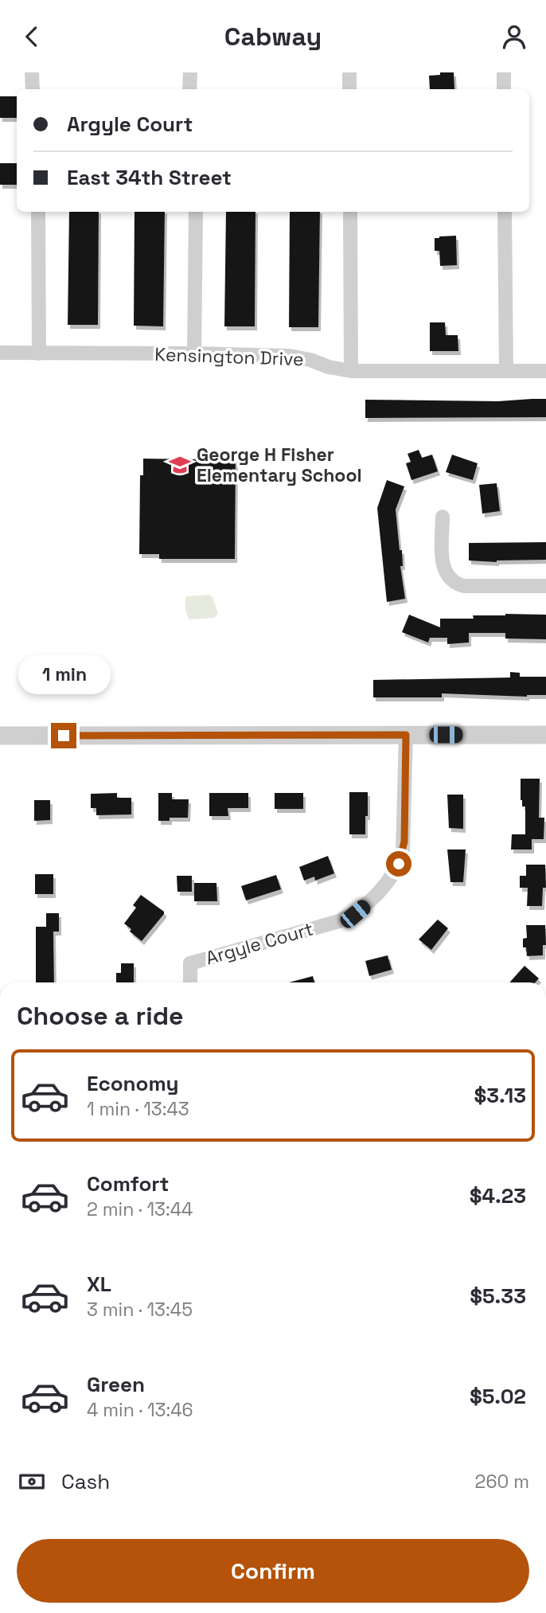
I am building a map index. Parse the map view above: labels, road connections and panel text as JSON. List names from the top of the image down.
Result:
{
  "streets": {
    "street": ["Kensington Drive", "Argyle Court"]
  },
  "places": {
    "school or university": ["George H Fisher Elementary School"]
  },
  "page": {
    "header": "Cabway",
    "banner": ["Argyle Court", "East 34th Street"],
    "bubble": "1 min",
    "heading": "Choose a ride",
    "list": [
      {
        "name": "Economy",
        "note": "1 min · 13:43",
        "value": "$3.13"
      },
      {
        "name": "Comfort",
        "note": "2 min · 13:44",
        "value": "$4.23"
      },
      {
        "name": "XL",
        "note": "3 min · 13:45",
        "value": "$5.33"
      },
      {
        "name": "Green",
        "note": "4 min · 13:46",
        "value": "$5.02"
      }
    ],
    "pay": ["Cash", "260 m"],
    "buttons": "Confirm"
  }
}
